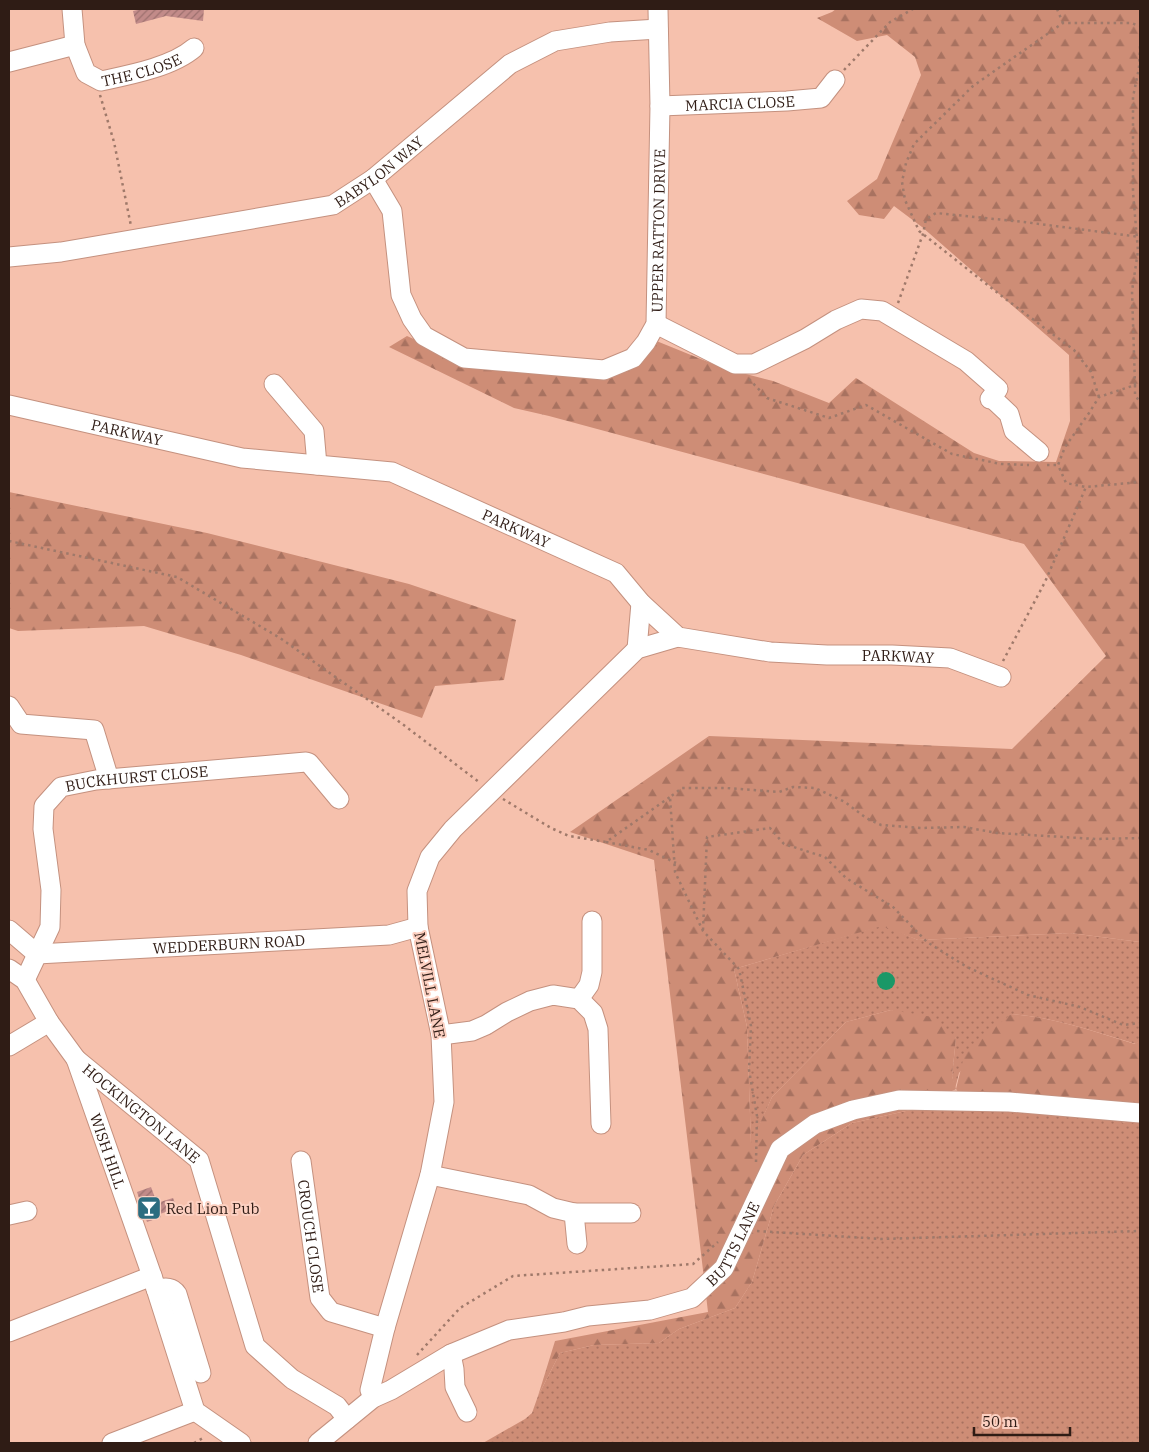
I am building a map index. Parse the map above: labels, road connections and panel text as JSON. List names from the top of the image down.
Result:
{
  "streets": {
    "street": [
      "THE CLOSE",
      "MARCIA CLOSE",
      "BABYLON WAY",
      "UPPER RATTON DRIVE",
      "PARKWAY",
      "BUCKHURST CLOSE",
      "WEDDERBURN ROAD",
      "MELVILL LANE",
      "HOCKINGTON LANE",
      "WISH HILL",
      "CROUCH CLOSE",
      "BUTTS LANE"
    ]
  },
  "crossings": [
    ["MARCIA CLOSE", "UPPER RATTON DRIVE"],
    ["BABYLON WAY", "UPPER RATTON DRIVE"],
    ["BUCKHURST CLOSE", "WEDDERBURN ROAD"],
    ["BUCKHURST CLOSE", "WISH HILL"],
    ["WEDDERBURN ROAD", "MELVILL LANE"],
    ["MELVILL LANE", "CROUCH CLOSE"],
    ["MELVILL LANE", "BUTTS LANE"],
    ["HOCKINGTON LANE", "WISH HILL"],
    ["HOCKINGTON LANE", "BUTTS LANE"]
  ],
  "places": {
    "bar": ["Red Lion Pub"]
  },
  "scale_bar": "50 m"
}
